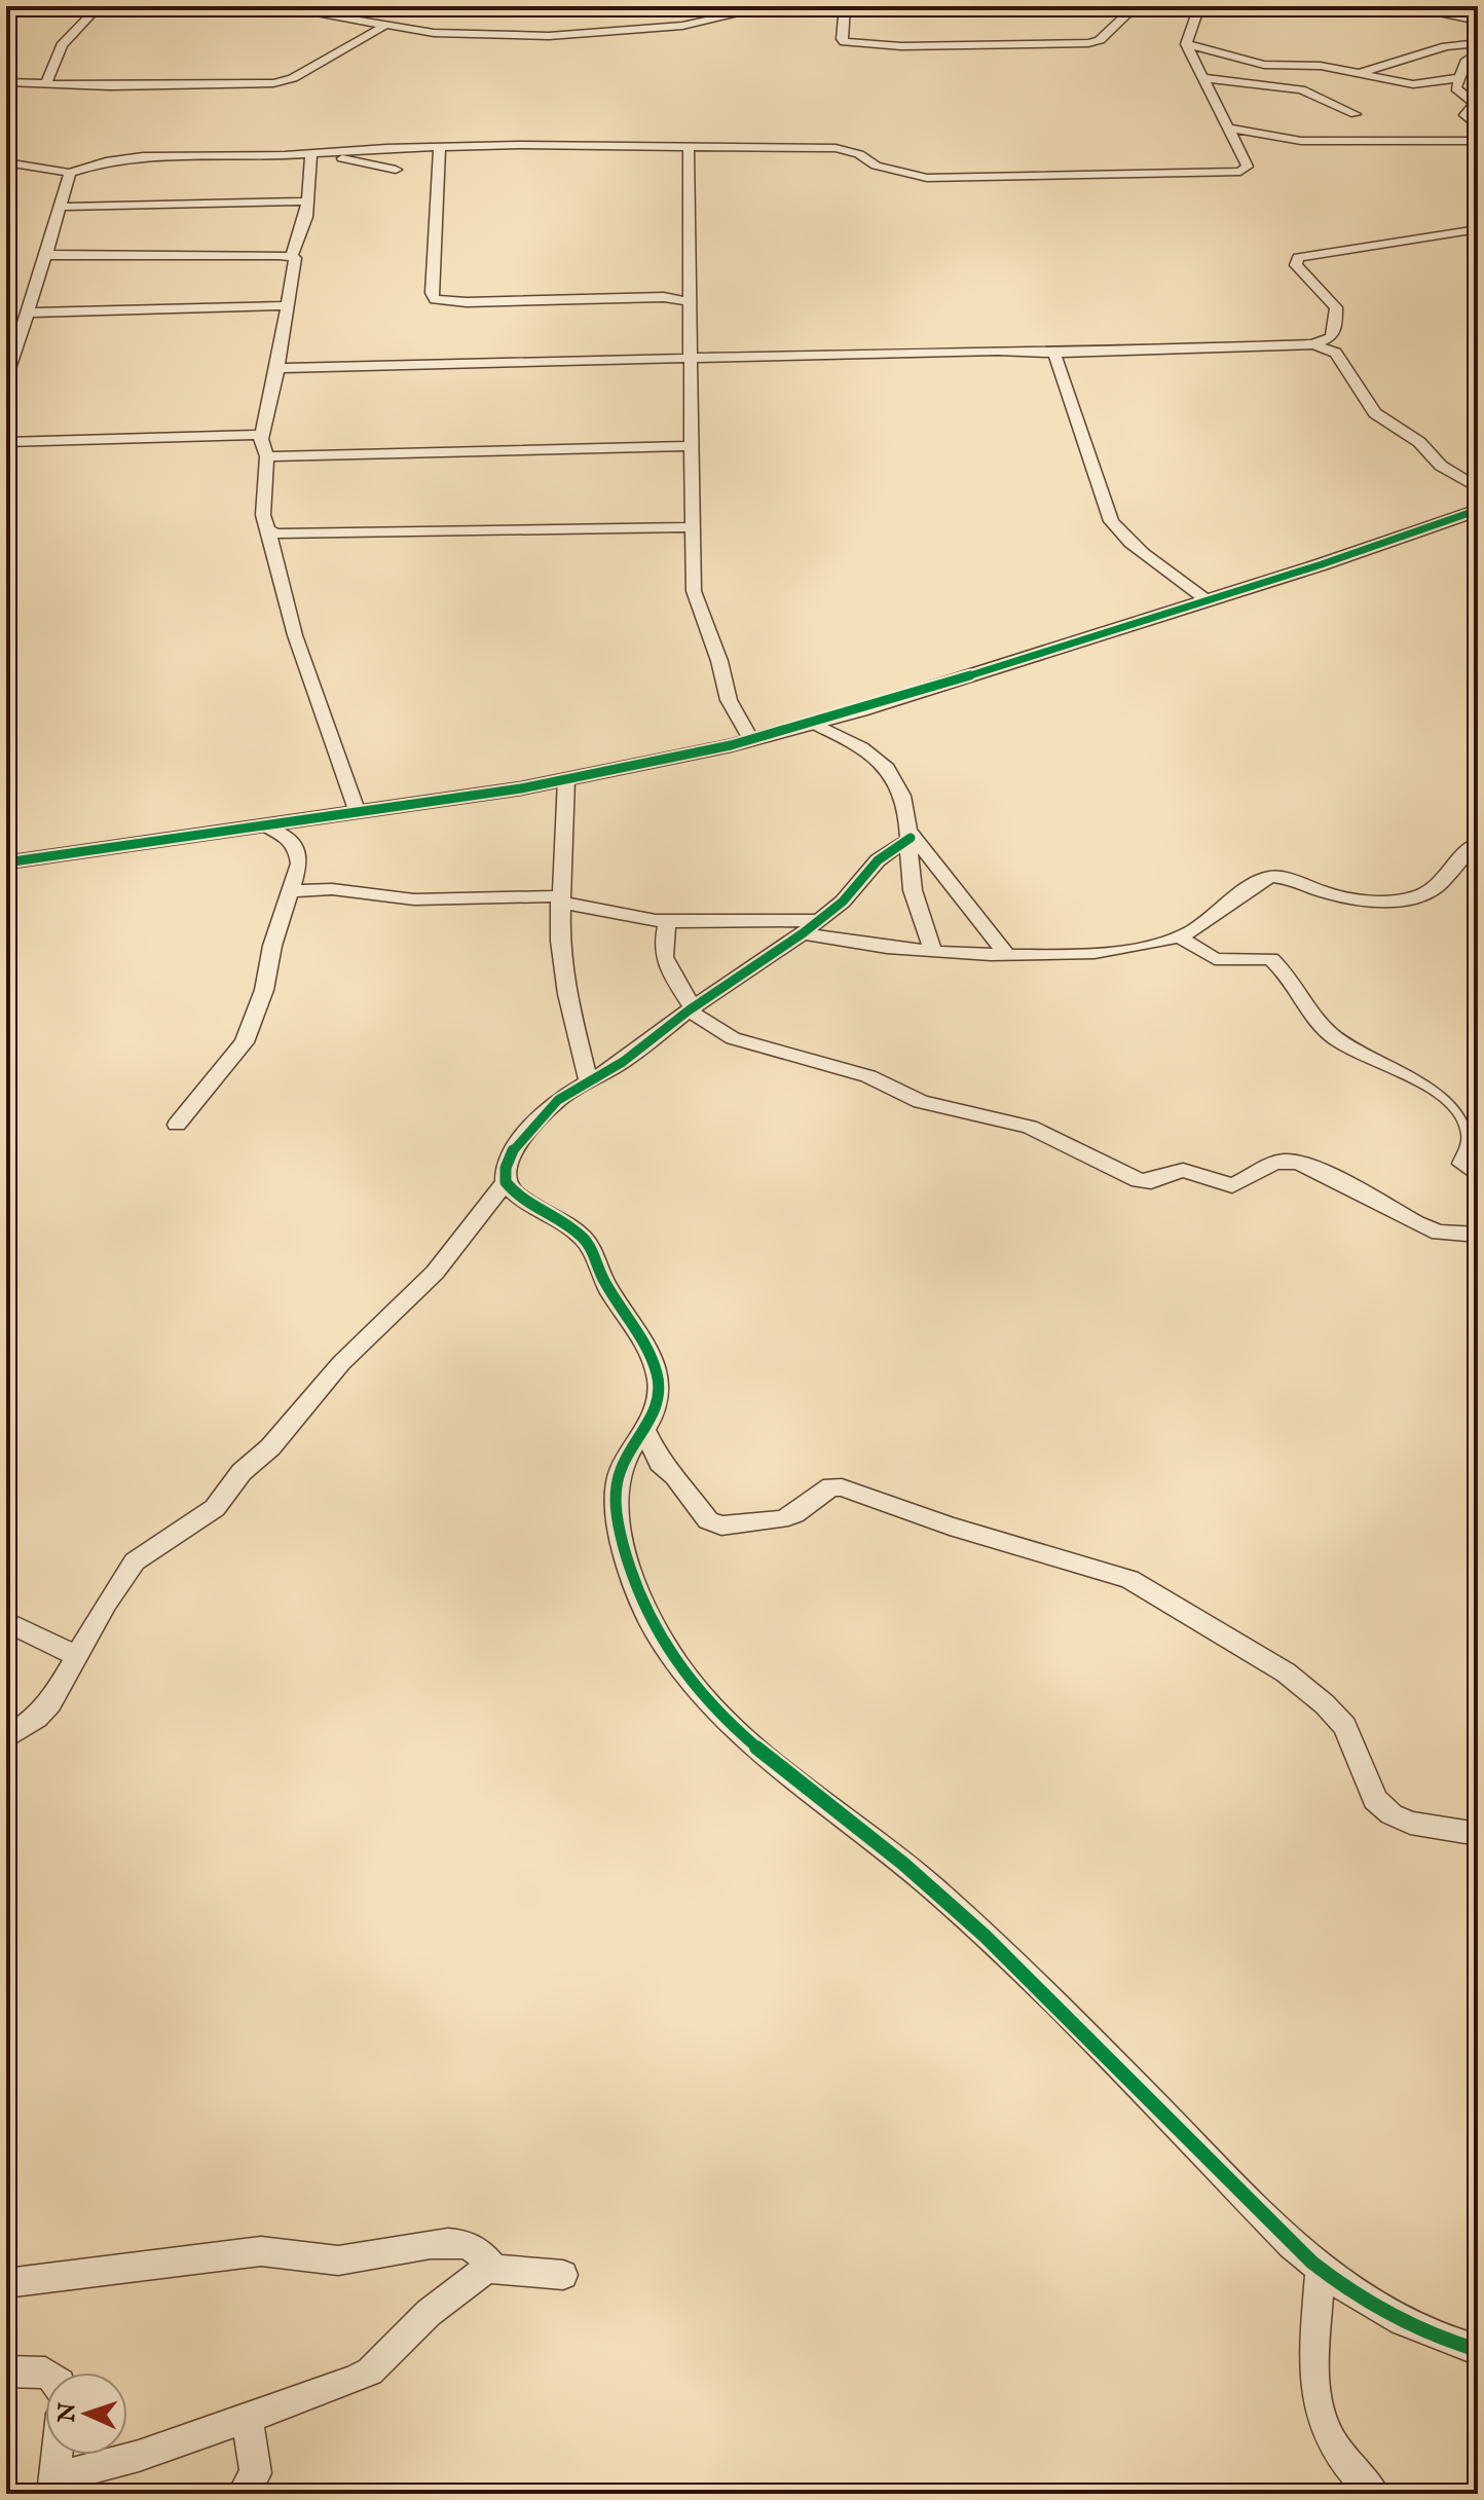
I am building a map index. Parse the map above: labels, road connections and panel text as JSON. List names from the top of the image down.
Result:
{
  "north": "left"
}
